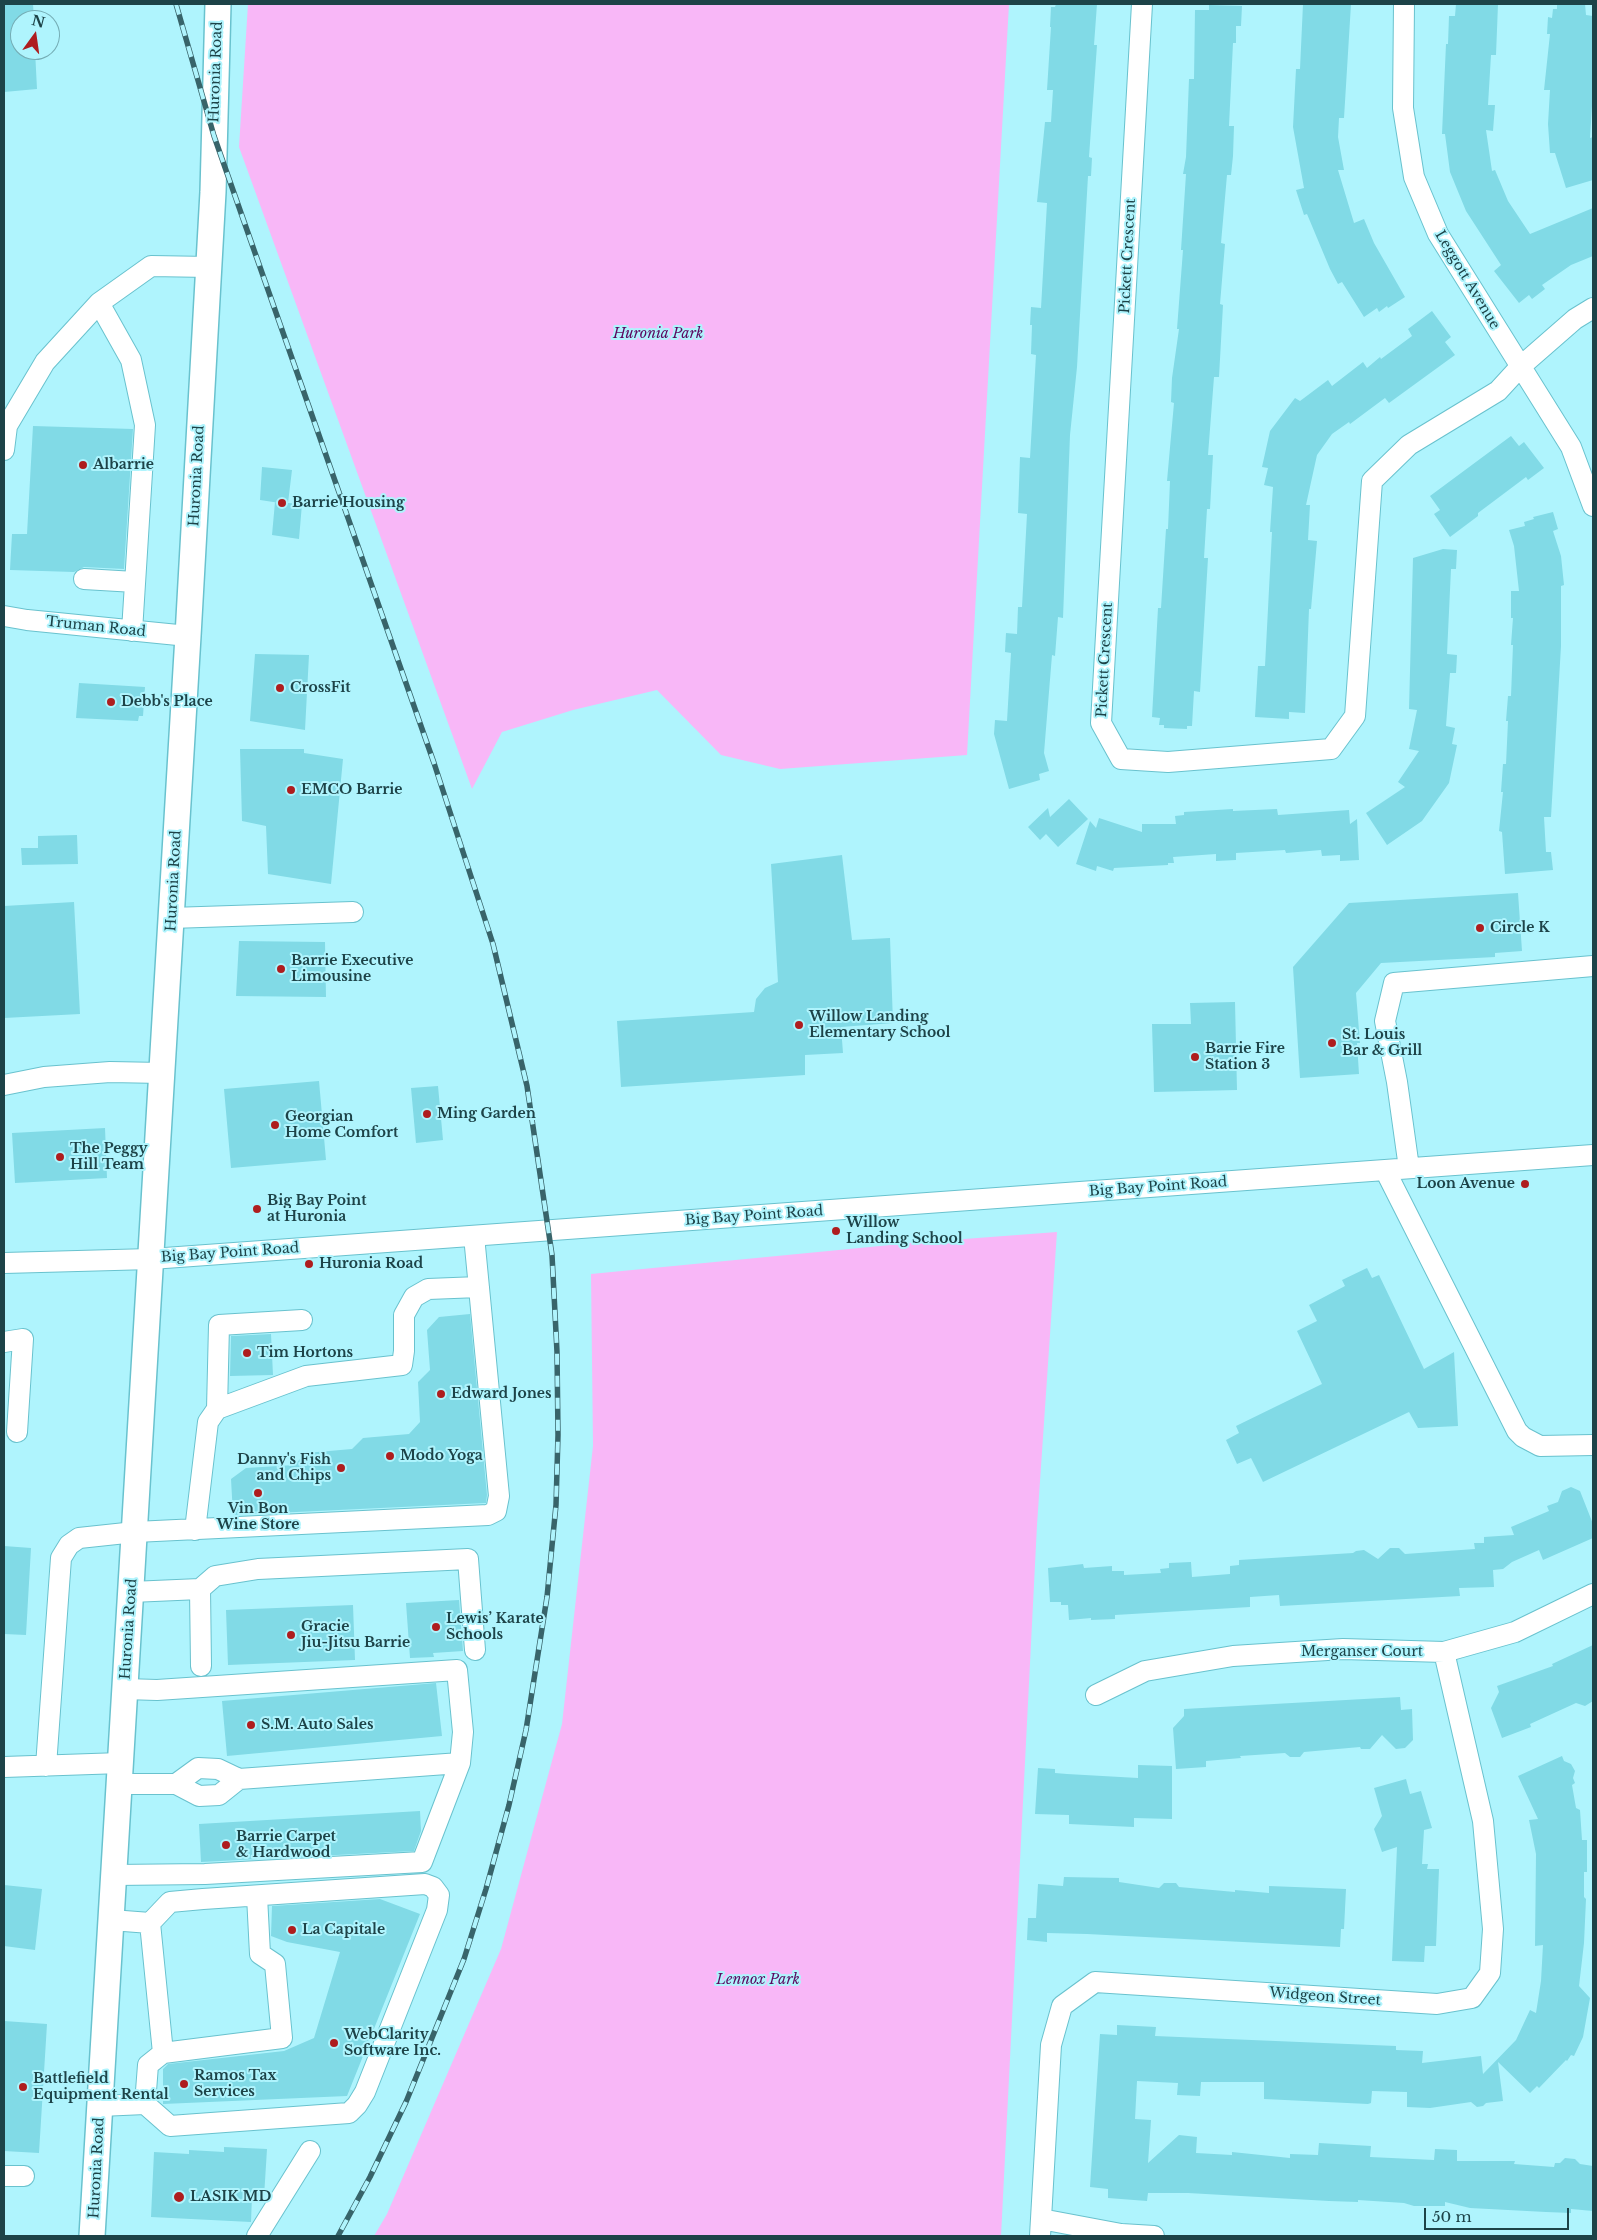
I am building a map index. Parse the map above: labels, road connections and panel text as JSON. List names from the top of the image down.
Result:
{
  "streets": {
    "main road": ["Huronia Road"],
    "street": [
      "Pickett Crescent",
      "Leggott Avenue",
      "Truman Road",
      "Big Bay Point Road",
      "Merganser Court",
      "Widgeon Street"
    ]
  },
  "crossings": [
    ["Huronia Road", "Truman Road"],
    ["Huronia Road", "Big Bay Point Road"],
    ["Pickett Crescent", "Leggott Avenue"],
    ["Merganser Court", "Widgeon Street"]
  ],
  "parks": ["Huronia Park", "Lennox Park"],
  "places": [
    "Albarrie",
    "Barrie Housing",
    "CrossFit",
    "Debb's Place",
    "EMCO Barrie",
    "Circle K",
    "Barrie Executive Limousine",
    "Willow Landing Elementary School",
    "St. Louis Bar & Grill",
    "Barrie Fire Station 3",
    "Ming Garden",
    "Georgian Home Comfort",
    "The Peggy Hill Team",
    "Loon Avenue",
    "Big Bay Point at Huronia",
    "Willow Landing School",
    "Huronia Road",
    "Tim Hortons",
    "Edward Jones",
    "Modo Yoga",
    "Danny's Fish and Chips",
    "Vin Bon Wine Store",
    "Lewis’ Karate Schools",
    "Gracie Jiu-Jitsu Barrie",
    "S.M. Auto Sales",
    "Barrie Carpet & Hardwood",
    "La Capitale",
    "WebClarity Software Inc.",
    "Ramos Tax Services",
    "Battlefield Equipment Rental",
    "LASIK MD"
  ],
  "scale_bar": "50 m",
  "north": "top"
}
